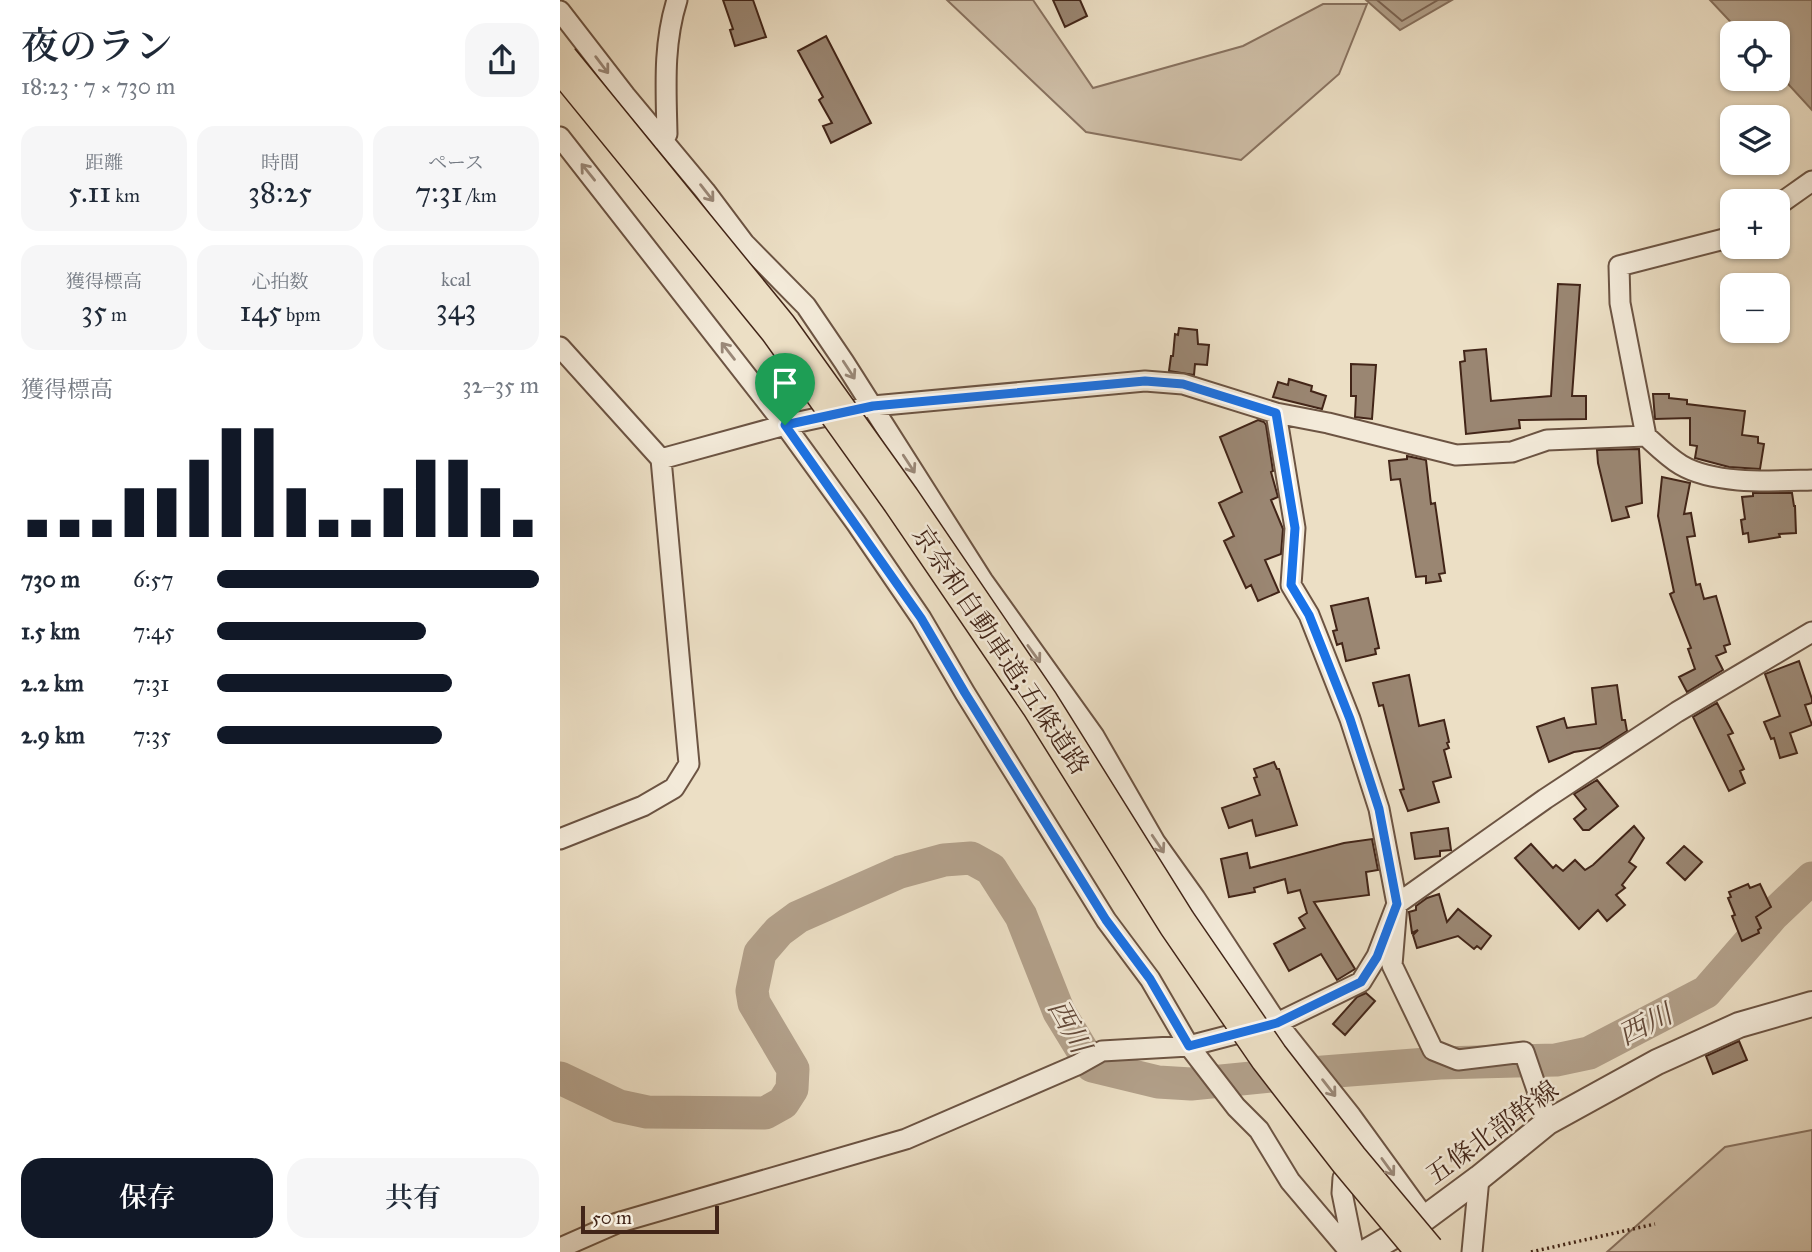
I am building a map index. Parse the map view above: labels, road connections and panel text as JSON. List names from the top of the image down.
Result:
{
  "streets": {
    "highway": ["京奈和自動車道;五條道路"],
    "street": ["五條北部幹線"]
  },
  "crossings": [
    ["京奈和自動車道;五條道路", "五條北部幹線"]
  ],
  "water": ["西川"],
  "scale_bar": "50 m",
  "page": {
    "heading": ["夜のラン", "18:23 · 7 × 730 m"],
    "map_buttons": ["+", "−"],
    "stats": [
      ["距離", "5.11 km"],
      ["時間", "38:25"],
      ["ペース", "7:31 /km"],
      ["獲得標高", "35 m"],
      ["心拍数", "145 bpm"],
      ["kcal", "343"]
    ],
    "chart": ["獲得標高", "32–35 m"],
    "list": [
      {
        "name": "730 m",
        "note": "6:57"
      },
      {
        "name": "1.5 km",
        "note": "7:45"
      },
      {
        "name": "2.2 km",
        "note": "7:31"
      },
      {
        "name": "2.9 km",
        "note": "7:35"
      }
    ],
    "buttons": ["保存", "共有"],
    "scale": "50 m"
  }
}
